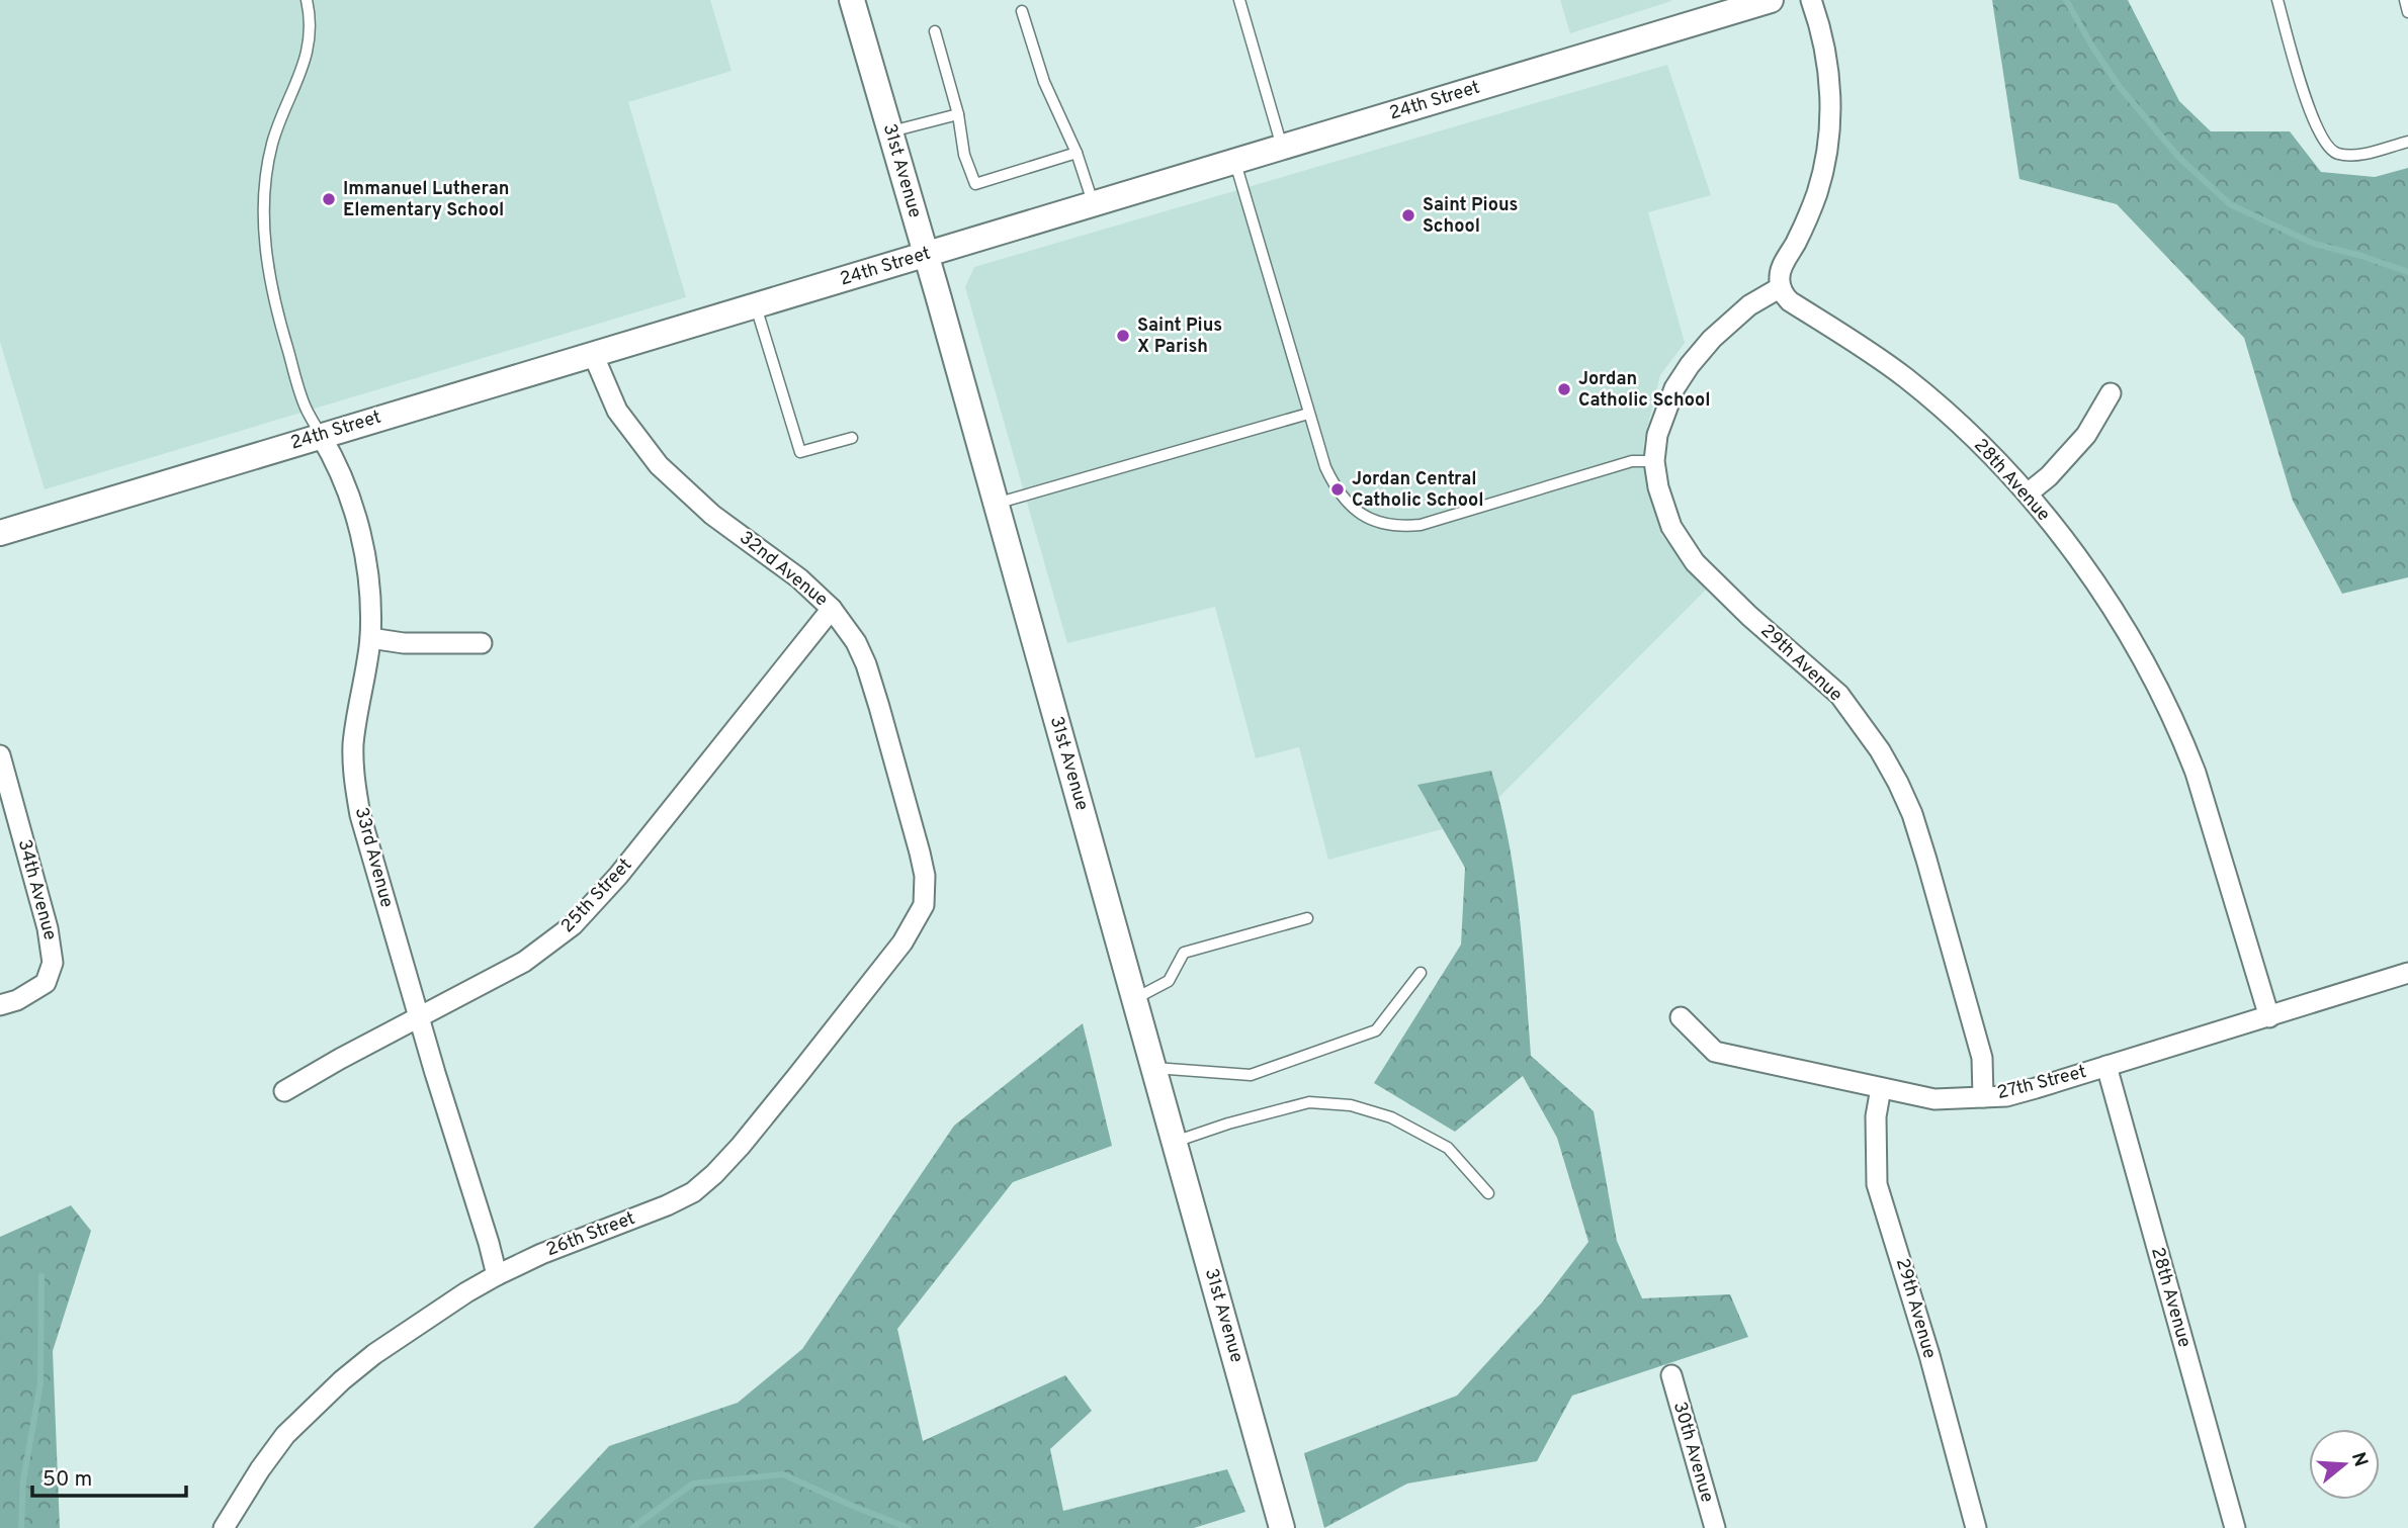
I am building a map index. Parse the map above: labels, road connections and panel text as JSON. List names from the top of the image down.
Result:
{
  "streets": {
    "street": [
      "24th Street",
      "31st Avenue",
      "28th Avenue",
      "32nd Avenue",
      "29th Avenue",
      "33rd Avenue",
      "34th Avenue",
      "25th Street",
      "27th Street",
      "26th Street",
      "30th Avenue"
    ]
  },
  "crossings": [
    ["24th Street", "31st Avenue"],
    ["24th Street", "32nd Avenue"],
    ["24th Street", "33rd Avenue"],
    ["28th Avenue", "29th Avenue"],
    ["28th Avenue", "27th Street"],
    ["32nd Avenue", "25th Street"],
    ["32nd Avenue", "26th Street"],
    ["29th Avenue", "27th Street"],
    ["33rd Avenue", "25th Street"],
    ["33rd Avenue", "26th Street"]
  ],
  "places": [
    "Immanuel Lutheran Elementary School",
    "Saint Pious School",
    "Saint Pius X Parish",
    "Jordan Catholic School",
    "Jordan Central Catholic School"
  ],
  "scale_bar": "50 m",
  "north": "right"
}
